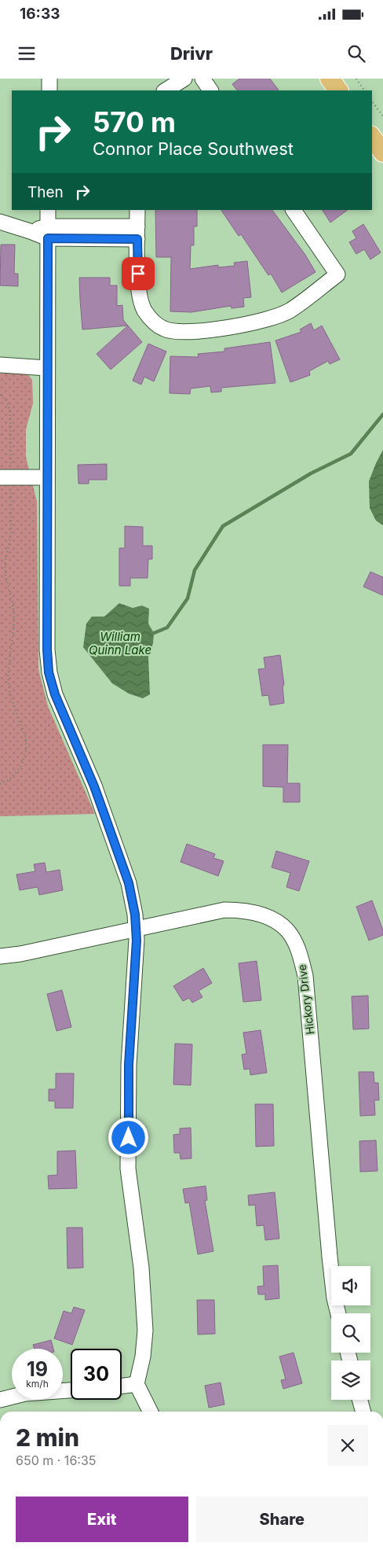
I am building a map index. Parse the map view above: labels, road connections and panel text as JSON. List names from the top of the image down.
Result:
{
  "streets": {
    "street": ["Hickory Drive"]
  },
  "water": ["William Quinn Lake"],
  "page": {
    "status": "16:33",
    "header": "Drivr",
    "turn": ["570 m", "Connor Place Southwest"],
    "then": "Then",
    "speed": "19 km/h",
    "limit": "30",
    "heading": ["2 min", "650 m · 16:35"],
    "buttons": ["Exit", "Share"]
  }
}
